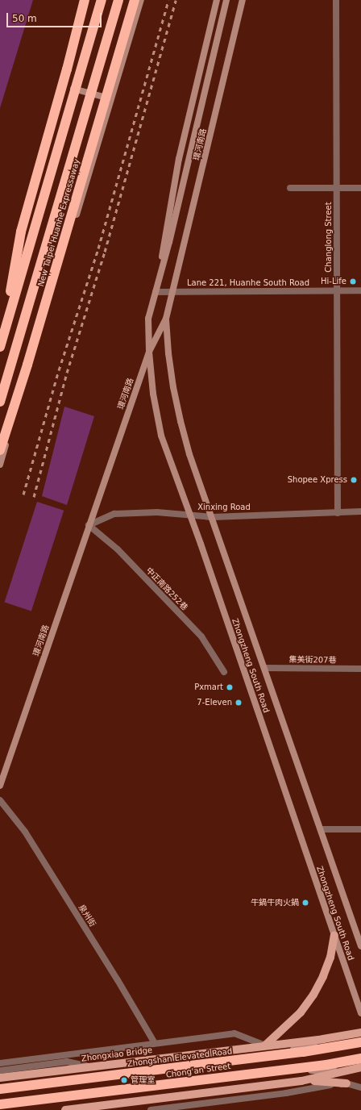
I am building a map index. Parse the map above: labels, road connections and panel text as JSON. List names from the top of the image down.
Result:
{
  "streets": {
    "highway": ["New Taipei Huanhe Expressaway", "Zhongshan Elevated Road"],
    "main road": ["Zhongxiao Bridge", "Chong'an Street"],
    "street": [
      "環河南路",
      "Changlong Street",
      "Lane 221, Huanhe South Road",
      "Xinxing Road",
      "中正南路252巷",
      "集美街207巷",
      "Zhongzheng South Road",
      "泉州街"
    ]
  },
  "crossings": [
    ["環河南路", "Lane 221, Huanhe South Road"],
    ["環河南路", "Xinxing Road"],
    ["環河南路", "中正南路252巷"],
    ["環河南路", "Zhongzheng South Road"],
    ["Changlong Street", "Lane 221, Huanhe South Road"],
    ["Changlong Street", "Xinxing Road"],
    ["Lane 221, Huanhe South Road", "Zhongzheng South Road"],
    ["Xinxing Road", "中正南路252巷"],
    ["Xinxing Road", "Zhongzheng South Road"],
    ["集美街207巷", "Zhongzheng South Road"],
    ["泉州街", "Chong'an Street"],
    ["Zhongxiao Bridge", "Chong'an Street"]
  ],
  "places": [
    "Hi-Life",
    "Shopee Xpress",
    "Pxmart",
    "7-Eleven",
    "牛鍋牛肉火鍋",
    "管理室"
  ],
  "scale_bar": "50 m"
}
